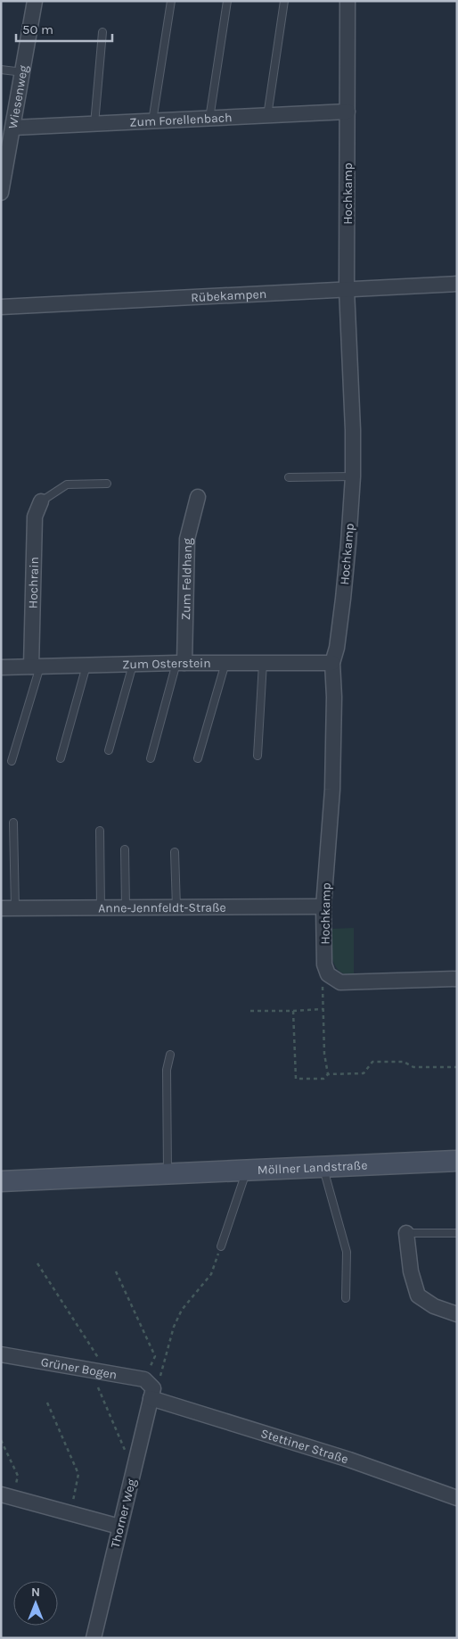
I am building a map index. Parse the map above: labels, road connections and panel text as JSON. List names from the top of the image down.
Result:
{
  "streets": {
    "main road": ["Möllner Landstraße"],
    "street": [
      "Wiesenweg",
      "Zum Forellenbach",
      "Hochkamp",
      "Rübekampen",
      "Zum Feldhang",
      "Hochrain",
      "Zum Osterstein",
      "Anne-Jennfeldt-Straße",
      "Grüner Bogen",
      "Stettiner Straße",
      "Thorner Weg"
    ]
  },
  "crossings": [
    ["Wiesenweg", "Zum Forellenbach"],
    ["Zum Forellenbach", "Hochkamp"],
    ["Hochkamp", "Rübekampen"],
    ["Hochkamp", "Zum Osterstein"],
    ["Hochkamp", "Anne-Jennfeldt-Straße"],
    ["Zum Feldhang", "Zum Osterstein"],
    ["Hochrain", "Zum Osterstein"],
    ["Grüner Bogen", "Stettiner Straße"],
    ["Grüner Bogen", "Thorner Weg"],
    ["Stettiner Straße", "Thorner Weg"]
  ],
  "scale_bar": "50 m",
  "north": "top"
}
